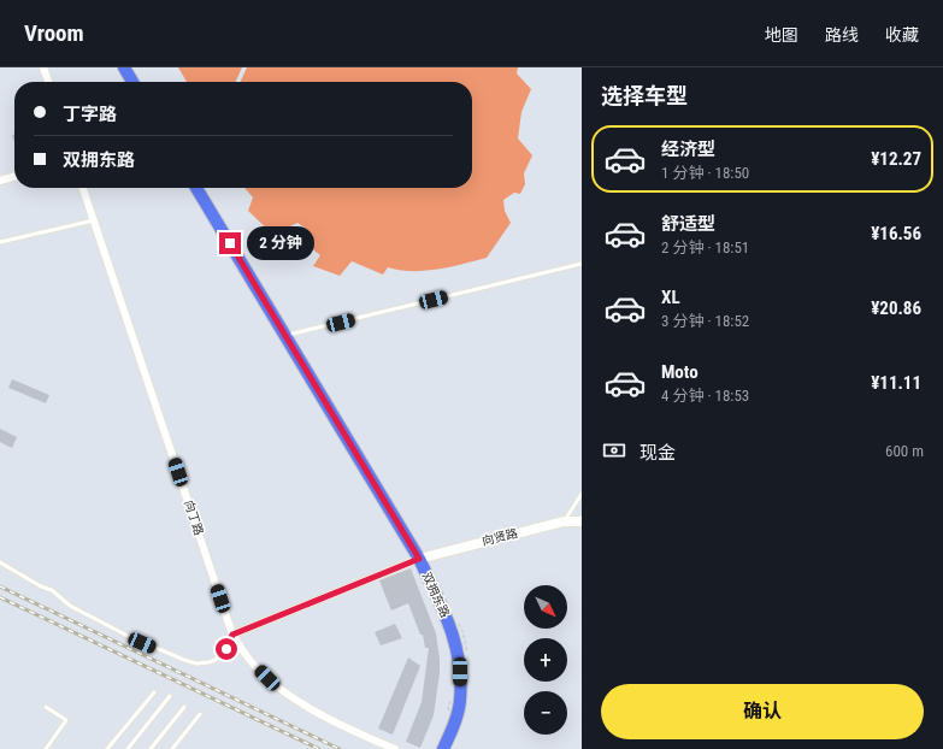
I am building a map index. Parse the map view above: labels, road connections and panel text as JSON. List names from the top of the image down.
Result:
{
  "streets": {
    "main road": ["双拥东路"],
    "street": ["向丁路", "向贤路"]
  },
  "crossings": [
    ["向贤路", "双拥东路"]
  ],
  "north": "bottom right",
  "page": {
    "header": "Vroom",
    "nav": ["地图", "路线", "收藏"],
    "heading": "选择车型",
    "banner": ["丁字路", "双拥东路"],
    "list": [
      {
        "name": "经济型",
        "note": "1 分钟 · 18:50",
        "value": "¥12.27"
      },
      {
        "name": "舒适型",
        "note": "2 分钟 · 18:51",
        "value": "¥16.56"
      },
      {
        "name": "XL",
        "note": "3 分钟 · 18:52",
        "value": "¥20.86"
      },
      {
        "name": "Moto",
        "note": "4 分钟 · 18:53",
        "value": "¥11.11"
      }
    ],
    "bubble": "2 分钟",
    "pay": ["现金", "600 m"],
    "map_buttons": ["+", "−"],
    "buttons": "确认"
  }
}
